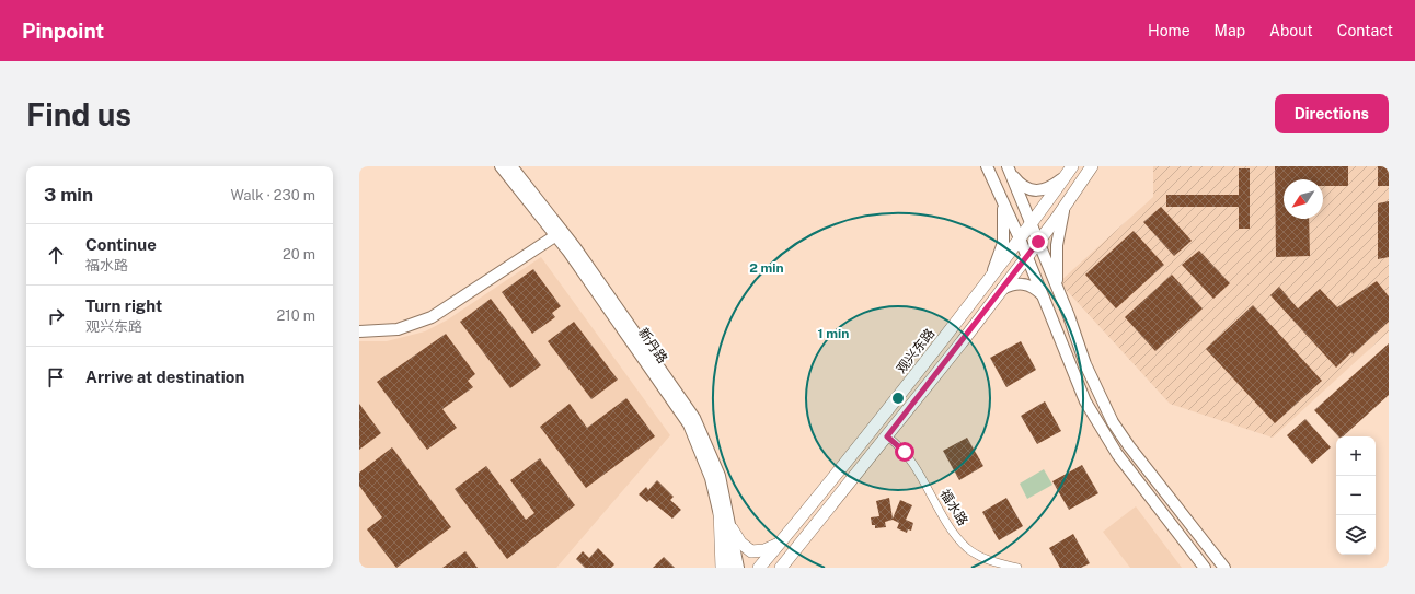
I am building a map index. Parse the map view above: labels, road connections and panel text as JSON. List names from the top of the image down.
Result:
{
  "streets": {
    "main road": ["观兴东路"],
    "street": ["新丹路", "福水路"]
  },
  "north": "bottom left",
  "page": {
    "header": "Pinpoint",
    "nav": [
      "Home",
      "Map",
      "About",
      "Contact"
    ],
    "buttons": "Directions",
    "title": "Find us",
    "heading": ["3 min", "Walk · 230 m"],
    "list": [
      ["Continue", "福水路", "20 m"],
      ["Turn right", "观兴东路", "210 m"],
      "Arrive at destination"
    ],
    "map_buttons": ["+", "−"]
  },
  "rings": ["2 min", "1 min"]
}
